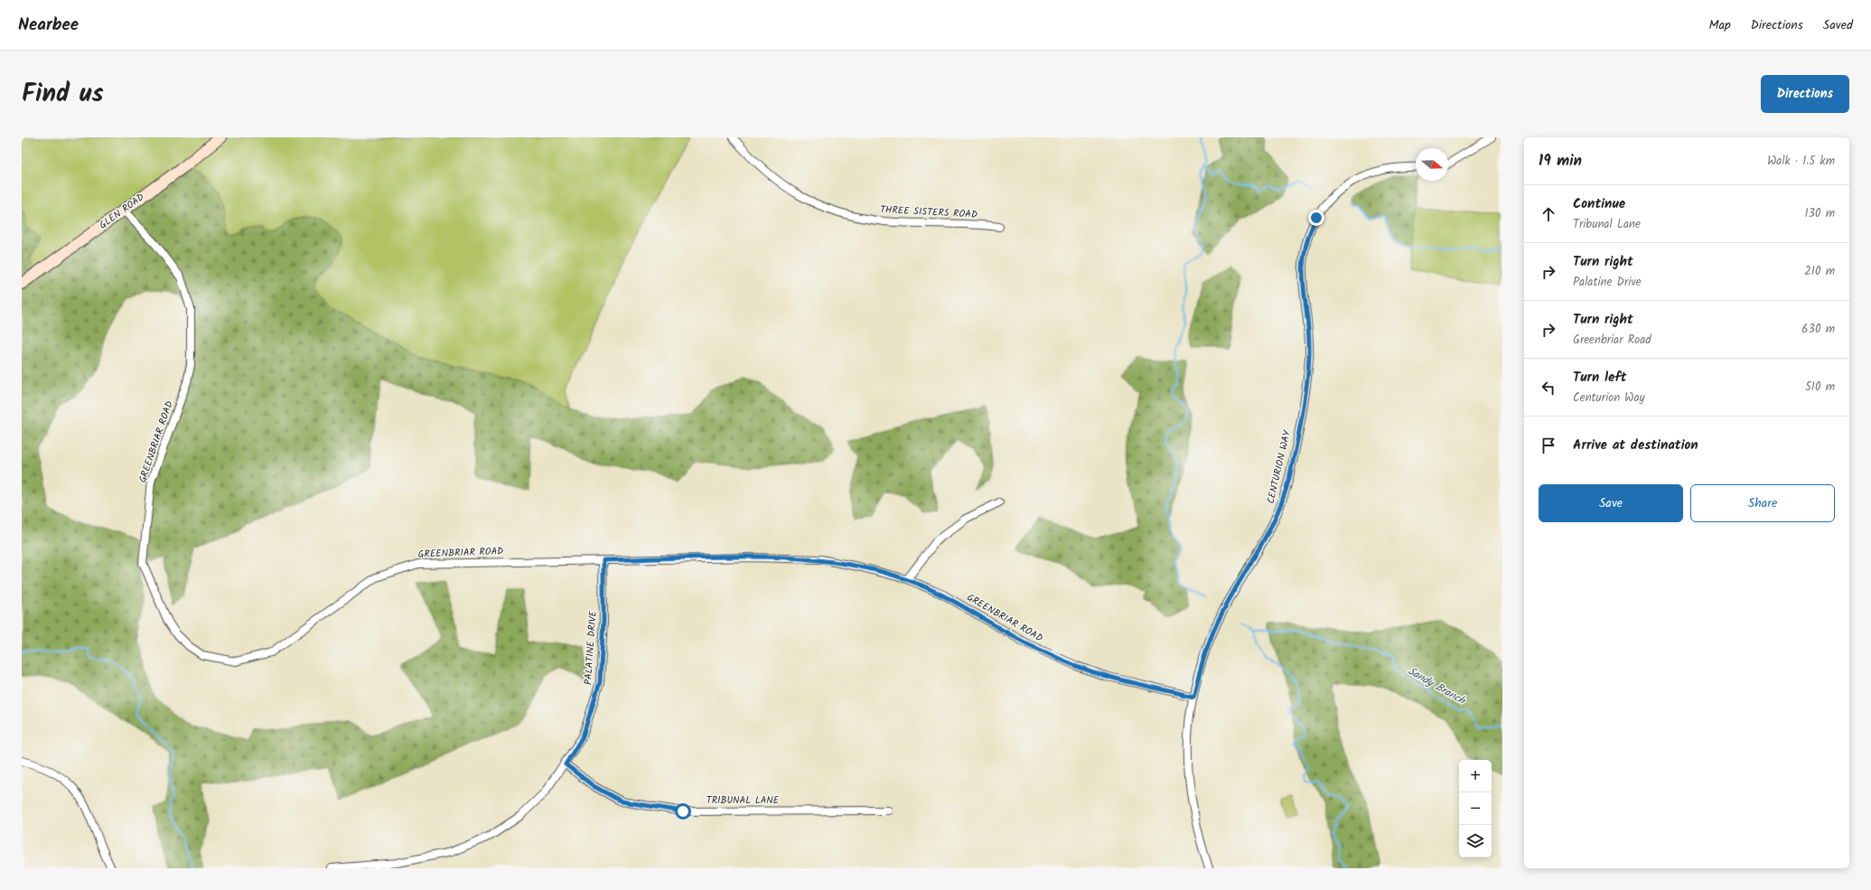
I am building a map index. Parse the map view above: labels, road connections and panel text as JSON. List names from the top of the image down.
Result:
{
  "streets": {
    "main road": ["GLEN ROAD"],
    "street": [
      "THREE SISTERS ROAD",
      "GREENBRIAR ROAD",
      "CENTURION WAY",
      "PALATINE DRIVE",
      "TRIBUNAL LANE"
    ]
  },
  "crossings": [
    ["GLEN ROAD", "GREENBRIAR ROAD"],
    ["GREENBRIAR ROAD", "CENTURION WAY"],
    ["GREENBRIAR ROAD", "PALATINE DRIVE"],
    ["PALATINE DRIVE", "TRIBUNAL LANE"]
  ],
  "water": ["Sandy Branch"],
  "north": "right",
  "page": {
    "header": "Nearbee",
    "nav": ["Map", "Directions", "Saved"],
    "title": "Find us",
    "buttons": [
      "Directions",
      ["Save", "Share"]
    ],
    "heading": ["19 min", "Walk · 1.5 km"],
    "list": [
      ["Continue", "Tribunal Lane", "130 m"],
      ["Turn right", "Palatine Drive", "210 m"],
      ["Turn right", "Greenbriar Road", "630 m"],
      ["Turn left", "Centurion Way", "510 m"],
      "Arrive at destination"
    ],
    "map_buttons": ["+", "−"]
  }
}
